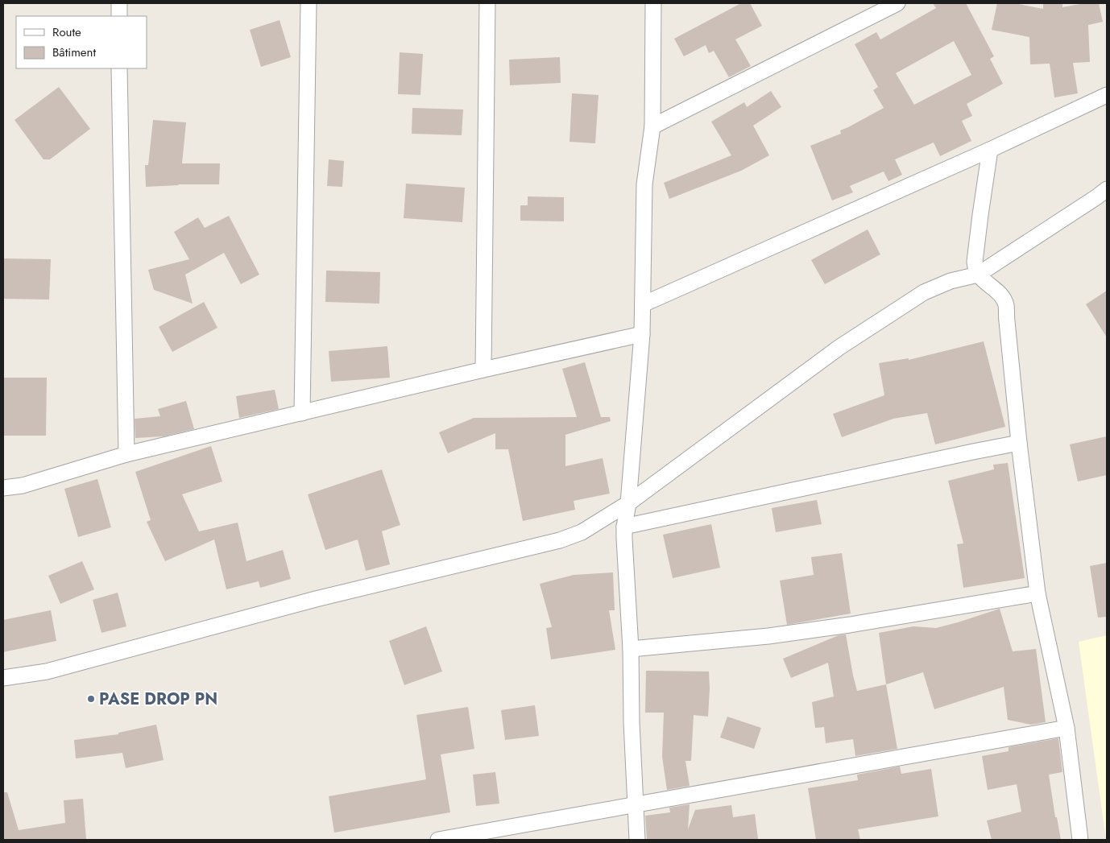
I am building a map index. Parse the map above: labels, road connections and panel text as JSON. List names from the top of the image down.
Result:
{
  "places": ["PASE DROP PN"],
  "legend": ["Route", "Bâtiment"]
}
